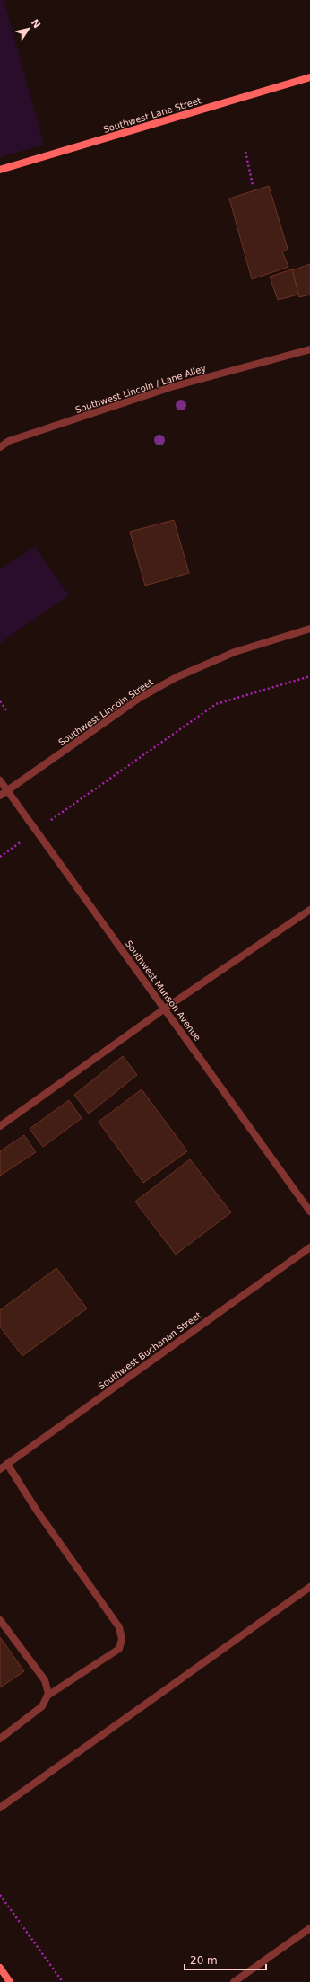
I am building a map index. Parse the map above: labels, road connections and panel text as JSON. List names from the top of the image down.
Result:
{
  "streets": {
    "main road": ["Southwest Lane Street"],
    "street": [
      "Southwest Lincoln / Lane Alley",
      "Southwest Lincoln Street",
      "Southwest Munson Avenue",
      "Southwest Buchanan Street"
    ]
  },
  "crossings": [
    ["Southwest Lincoln Street", "Southwest Munson Avenue"]
  ],
  "scale_bar": "20 m",
  "north": "top right"
}
